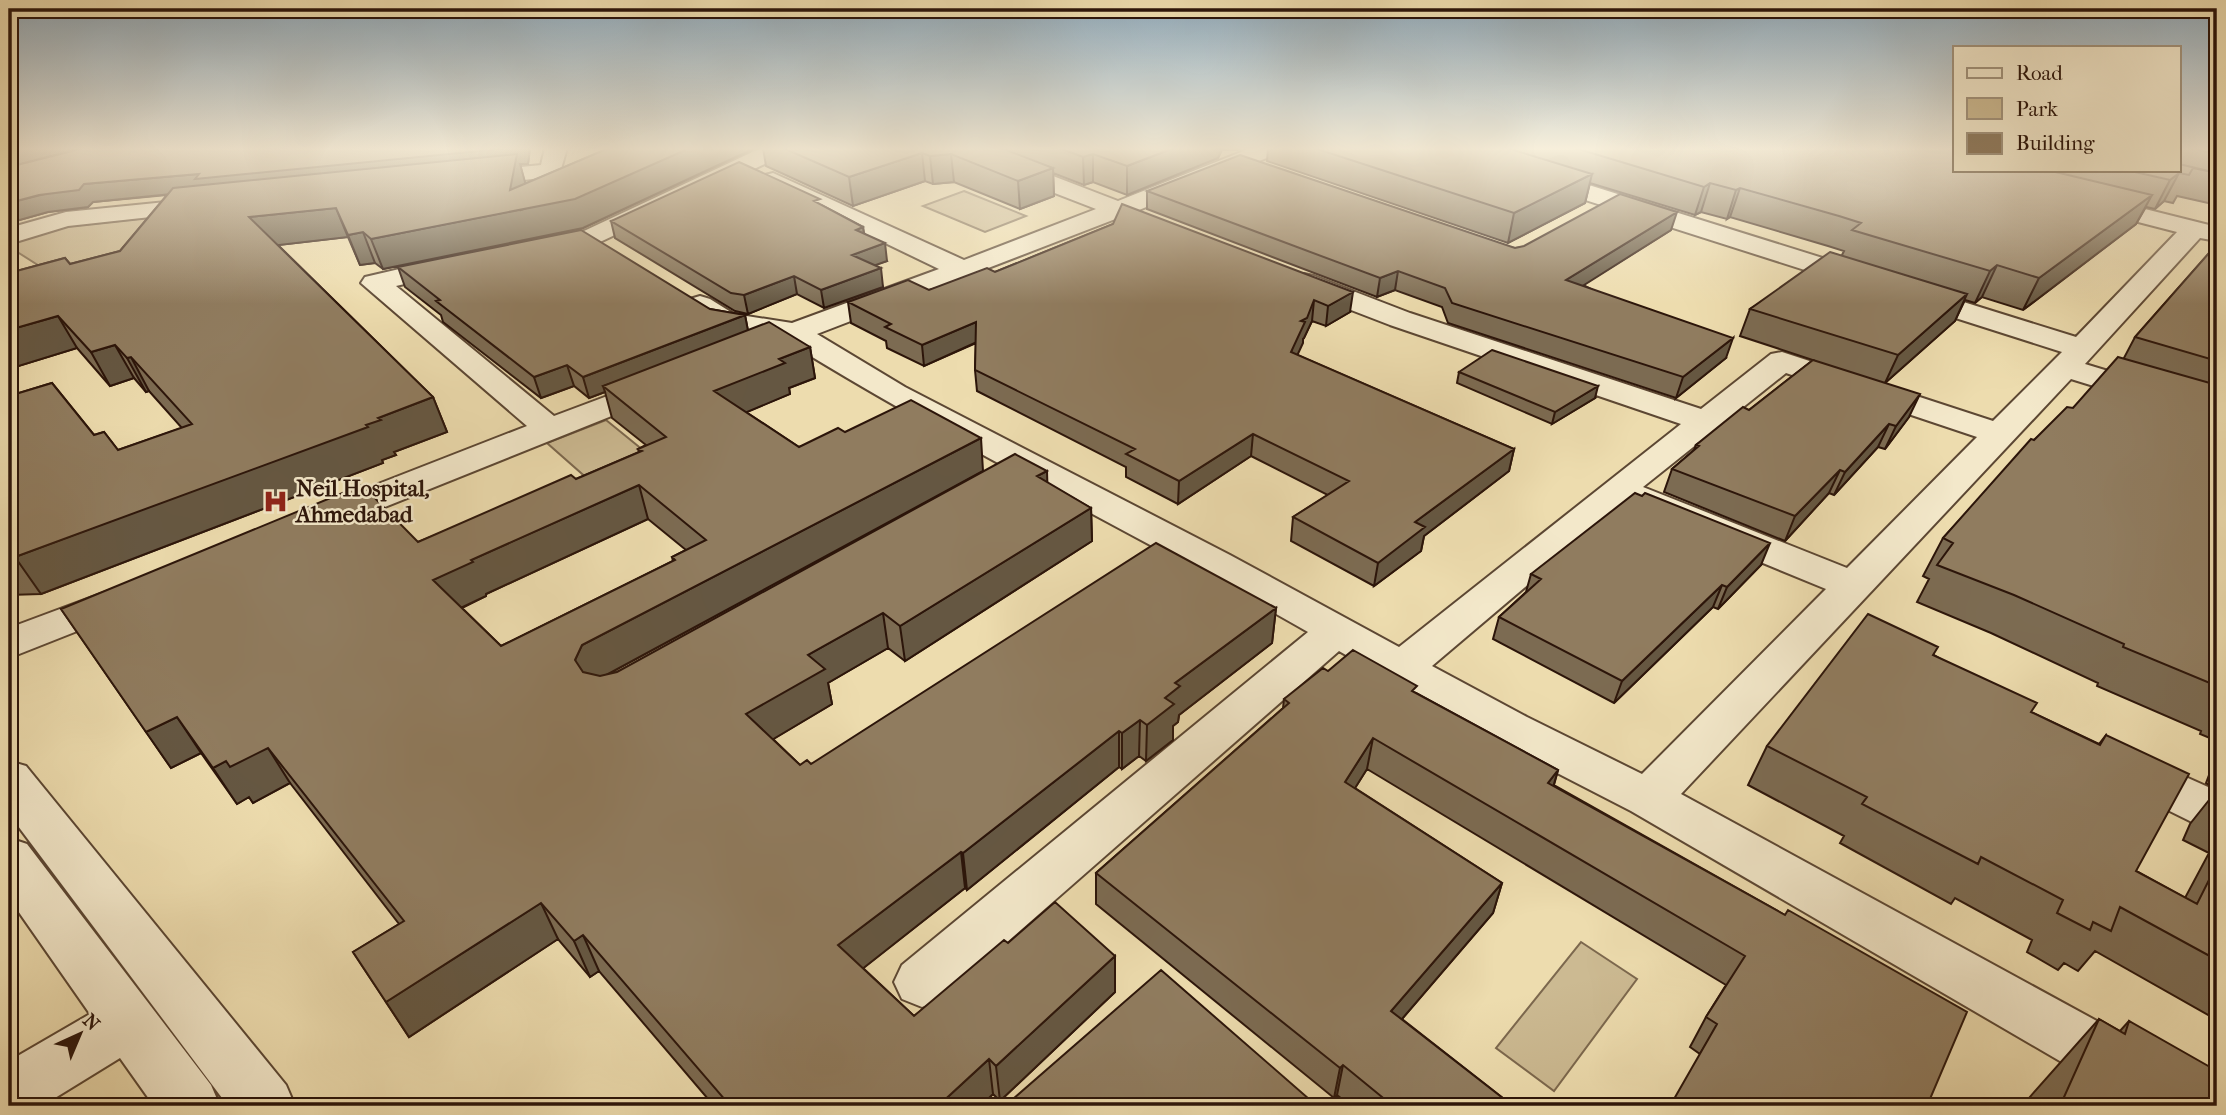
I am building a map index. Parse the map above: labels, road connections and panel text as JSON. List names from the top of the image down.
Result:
{
  "places": {
    "hospital": ["Neil Hospital, Ahmedabad"]
  },
  "legend": ["Road", "Park", "Building"],
  "north": "top right"
}
